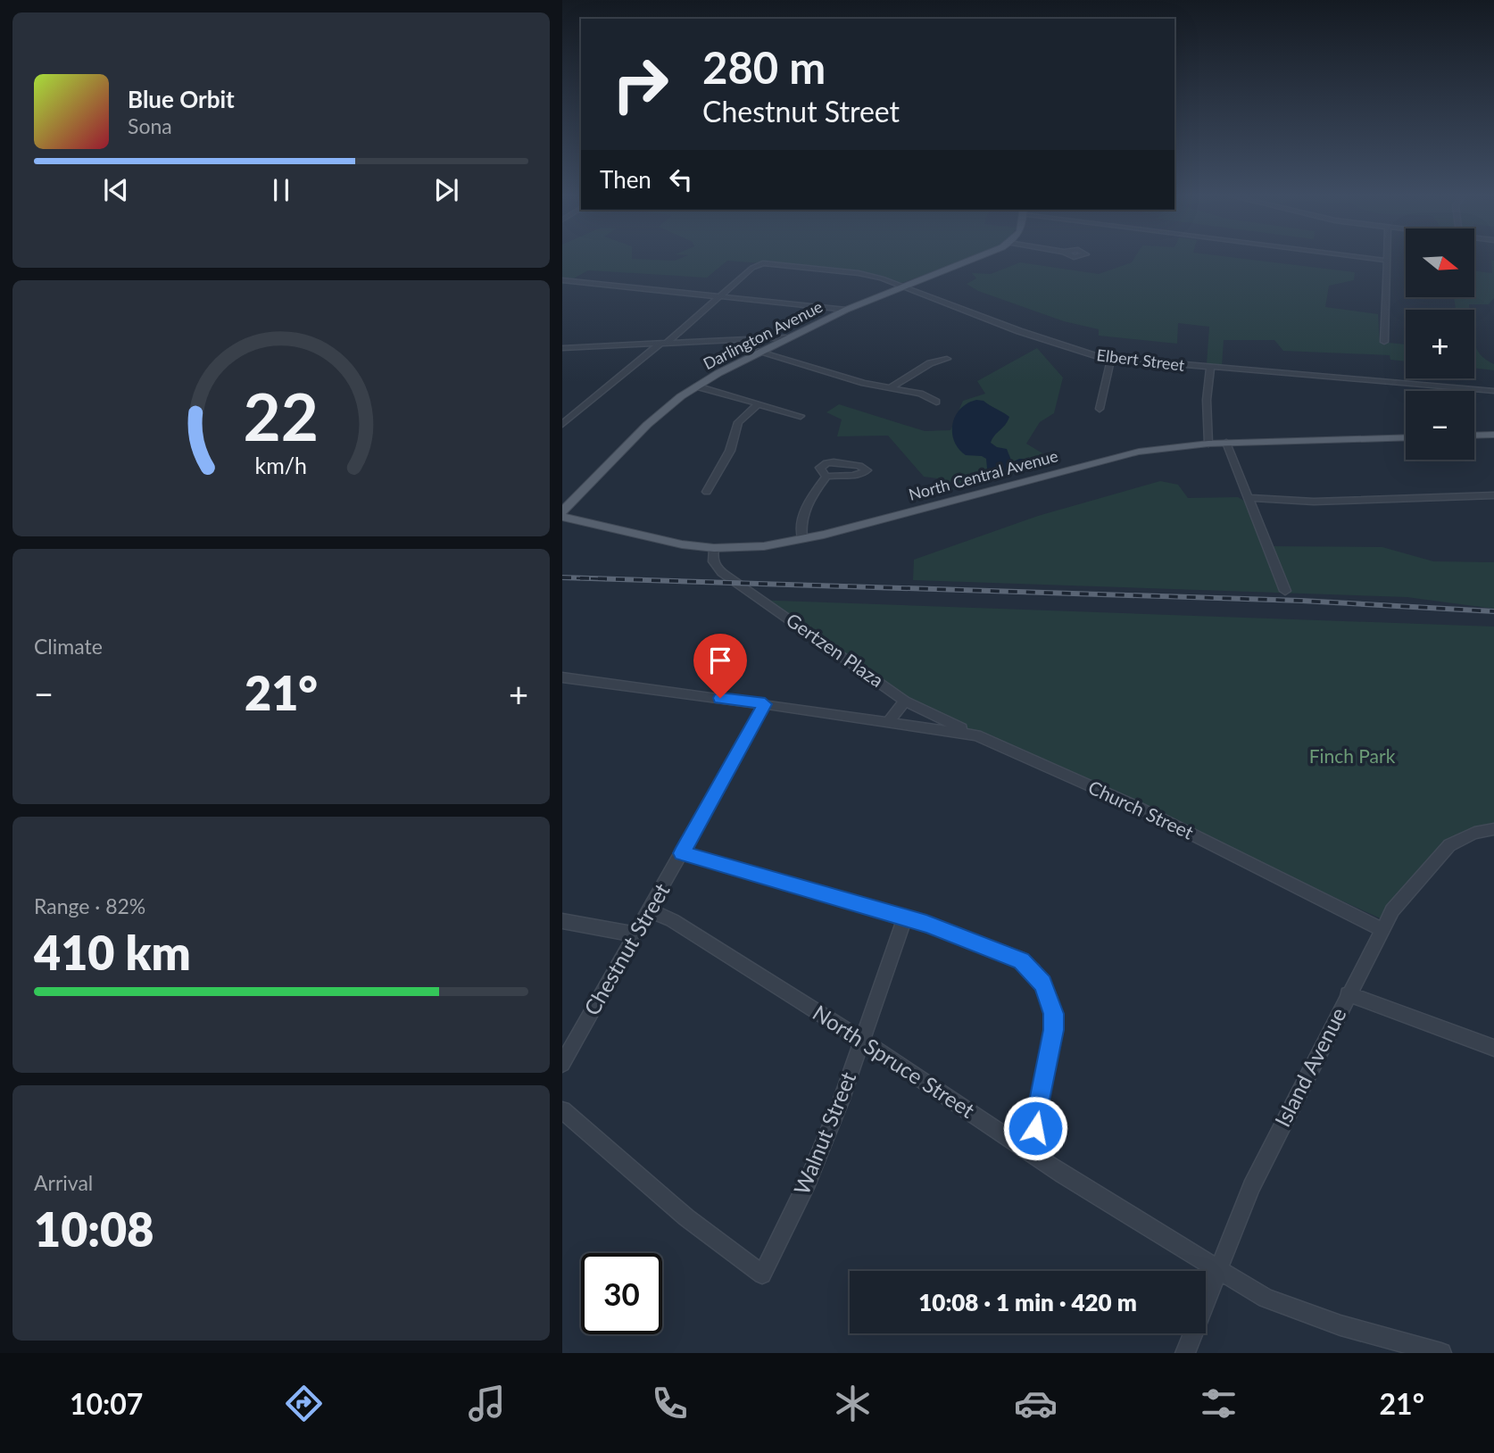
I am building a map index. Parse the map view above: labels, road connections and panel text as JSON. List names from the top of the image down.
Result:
{
  "streets": {
    "main road": ["Darlington Avenue", "North Central Avenue"],
    "street": [
      "Elbert Street",
      "Gertzen Plaza",
      "Church Street",
      "Chestnut Street",
      "North Spruce Street",
      "Island Avenue",
      "Walnut Street"
    ]
  },
  "crossings": [
    ["Darlington Avenue", "Elbert Street"],
    ["North Central Avenue", "Gertzen Plaza"],
    ["Gertzen Plaza", "Church Street"],
    ["Church Street", "Chestnut Street"],
    ["Church Street", "Island Avenue"],
    ["Chestnut Street", "North Spruce Street"],
    ["North Spruce Street", "Island Avenue"],
    ["North Spruce Street", "Walnut Street"]
  ],
  "parks": ["Finch Park"],
  "north": "right",
  "page": {
    "turn": ["280 m", "Chestnut Street"],
    "song": ["Blue Orbit", "Sona"],
    "then": "Then",
    "map_buttons": ["+", "−"],
    "tile": [
      "Climate",
      ["Range · 82%", "410 km"],
      ["Arrival", "10:08"]
    ],
    "heat": ["−", "21°", "+"],
    "limit": "30",
    "trip": "10:08 · 1 min · 420 m",
    "tabs": ["10:07", "21°"],
    "gauge": ["22", "km/h"]
  }
}
